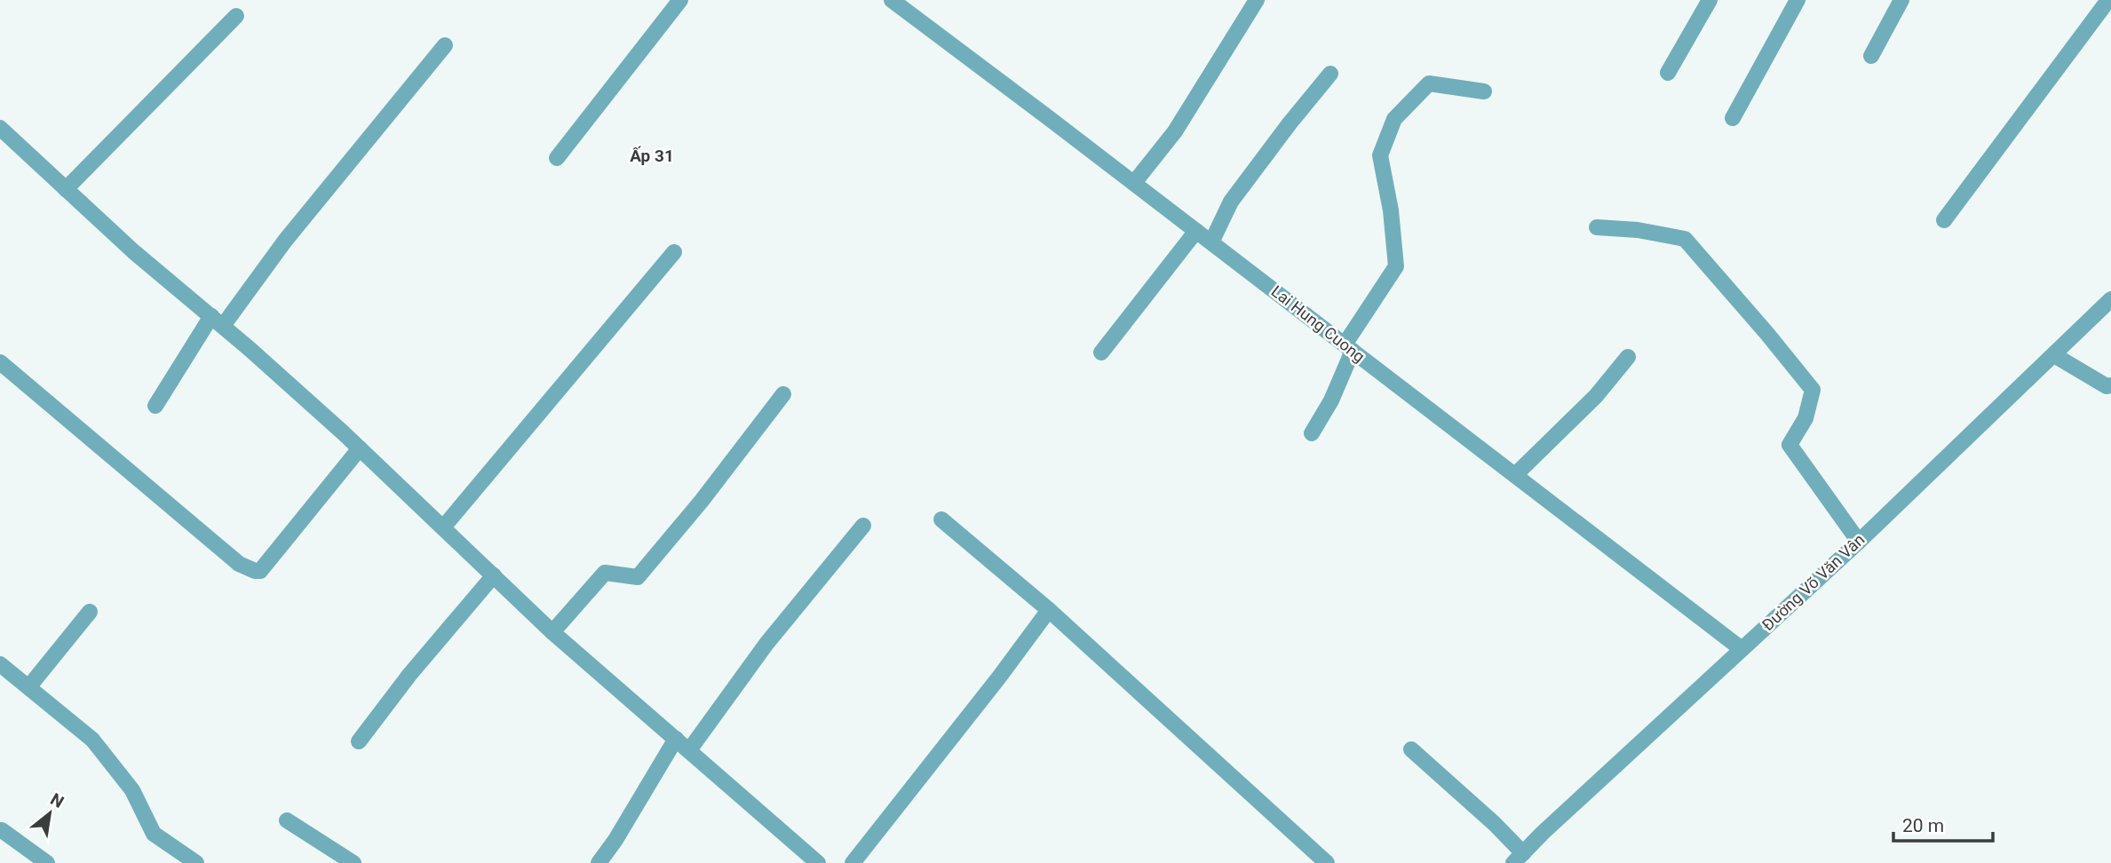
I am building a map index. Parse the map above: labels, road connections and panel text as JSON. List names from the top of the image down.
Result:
{
  "streets": {
    "street": ["Lai Hung Cuong", "Đường Võ Văn Vân"]
  },
  "crossings": [
    ["Lai Hung Cuong", "Đường Võ Văn Vân"]
  ],
  "districts": ["Ấp 31"],
  "scale_bar": "20 m",
  "north": "top right"
}
